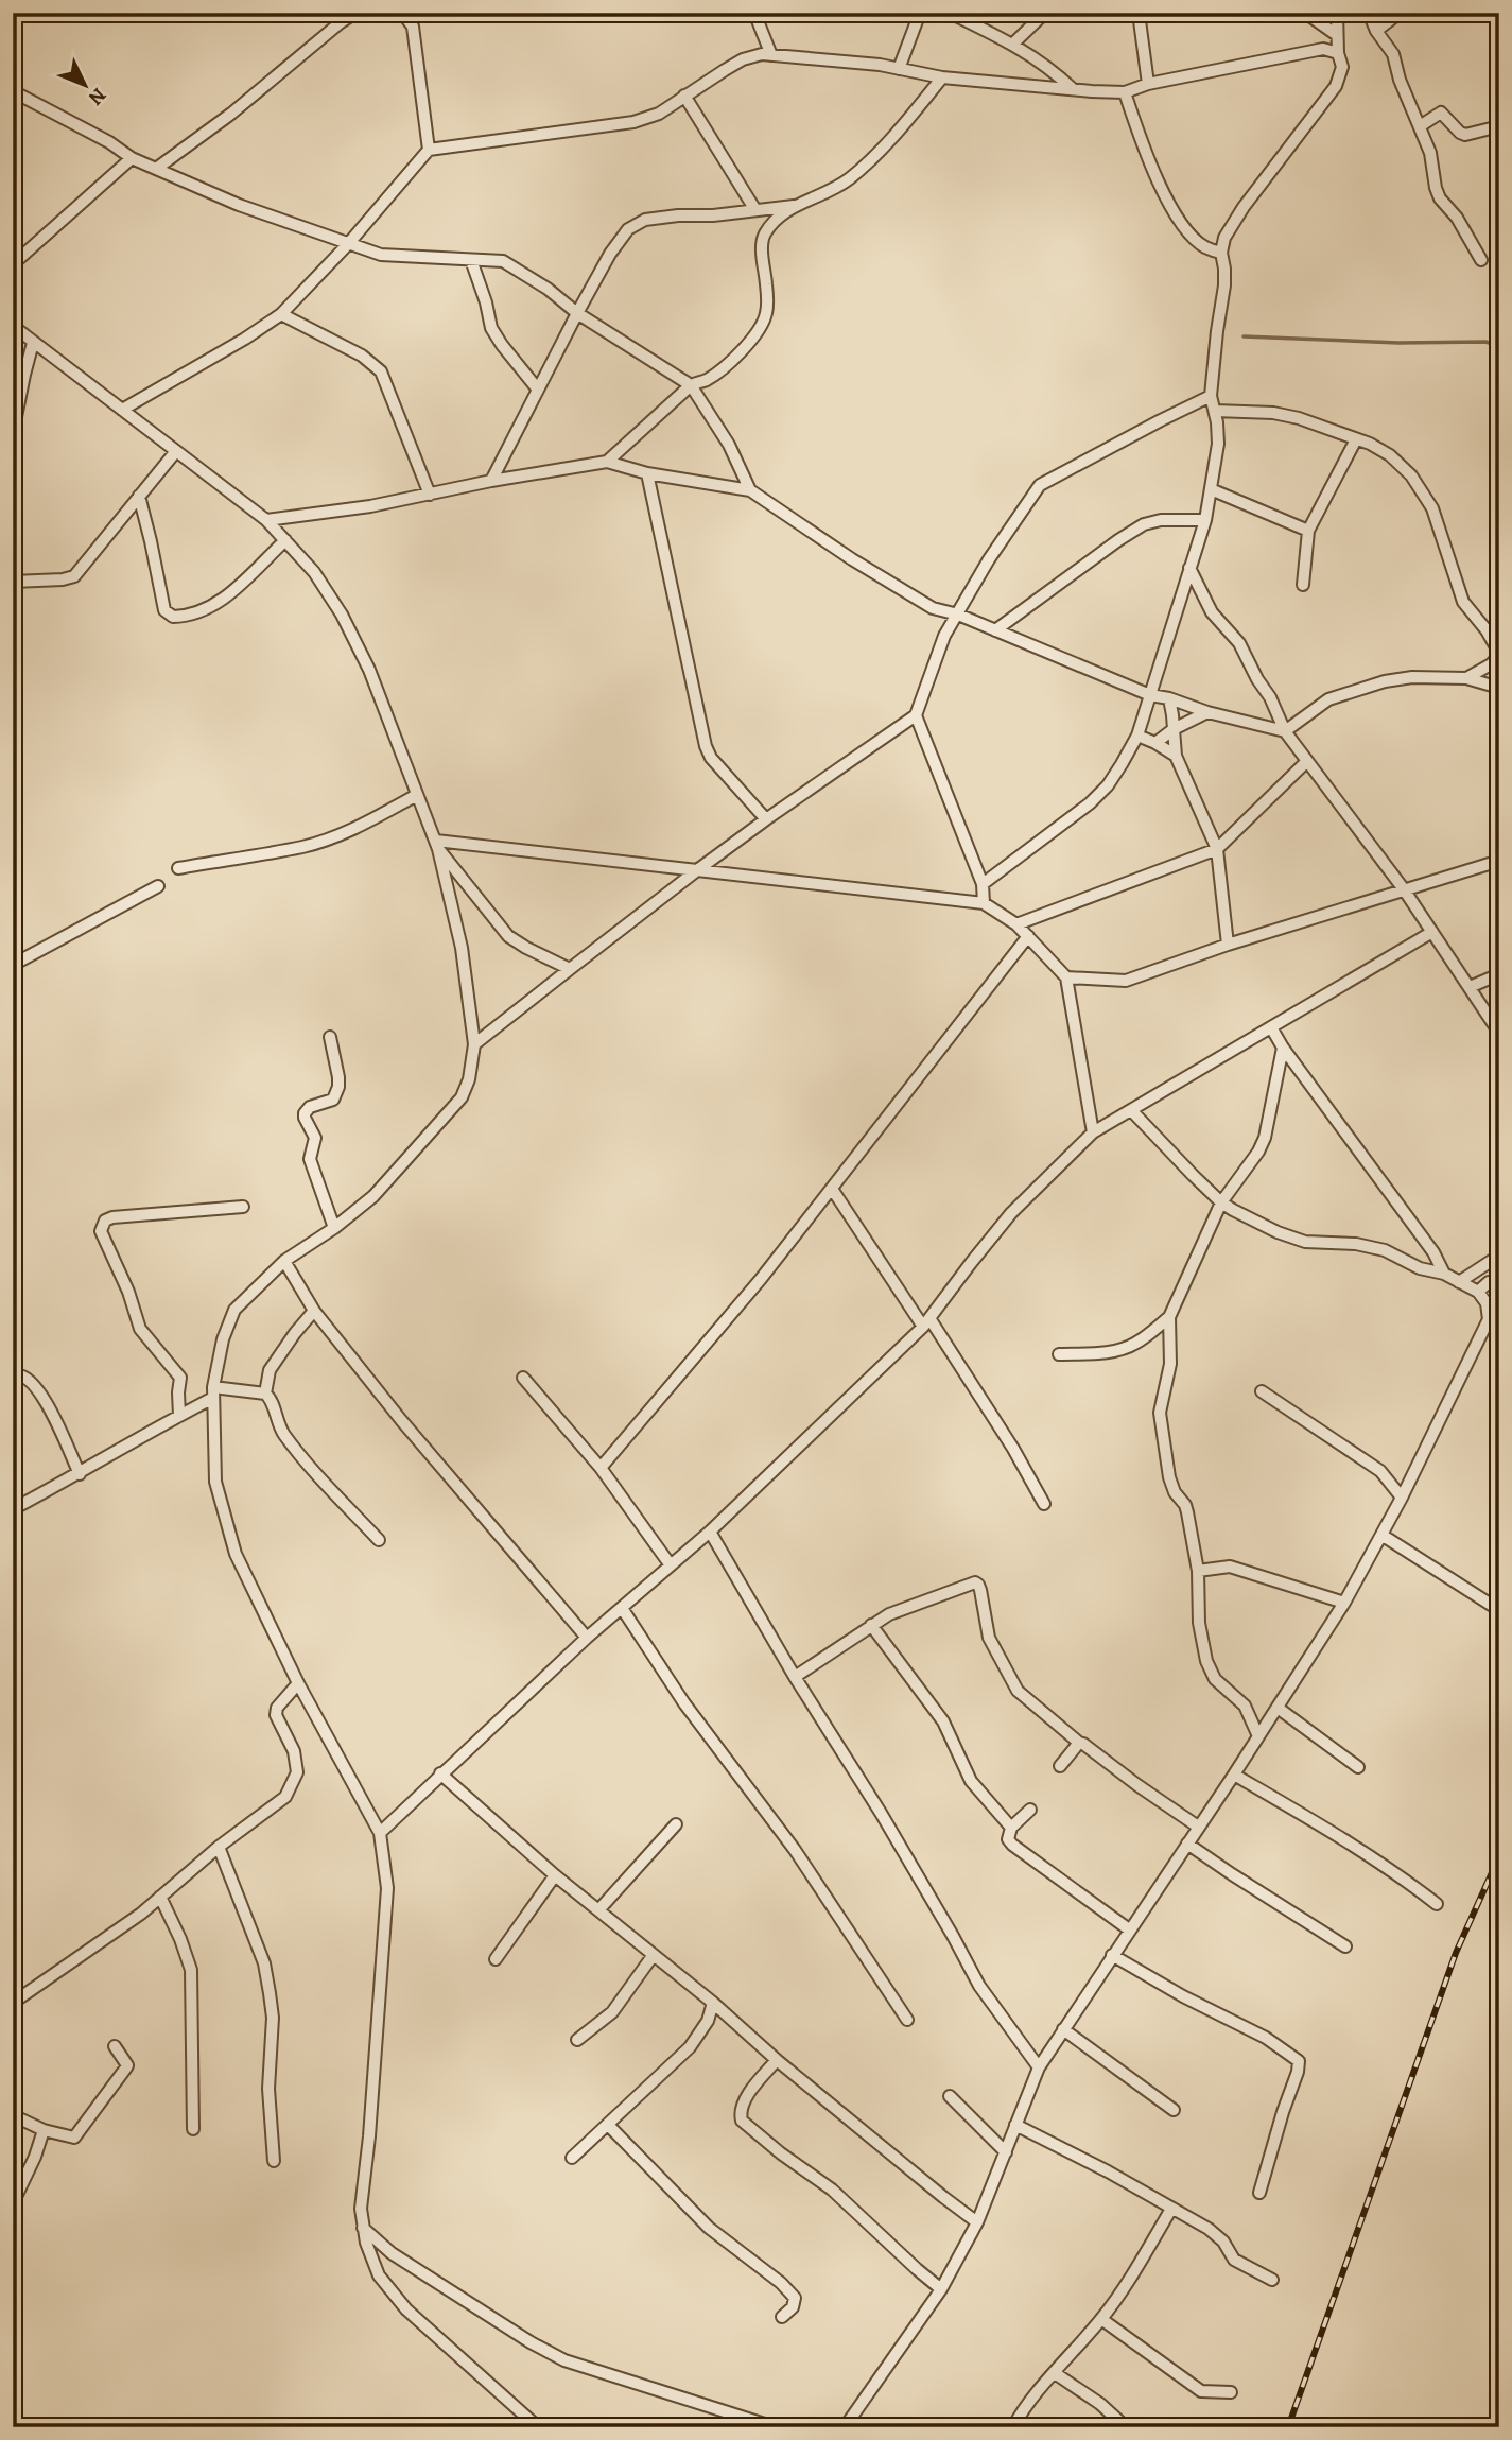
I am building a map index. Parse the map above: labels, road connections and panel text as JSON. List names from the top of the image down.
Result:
{
  "north": "bottom right"
}
